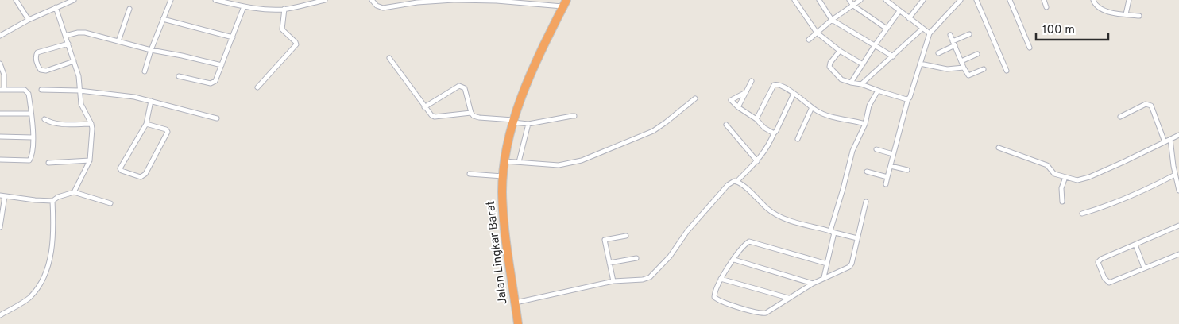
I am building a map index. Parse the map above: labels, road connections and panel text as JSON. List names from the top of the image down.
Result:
{
  "streets": {
    "highway": ["Jalan Lingkar Barat"]
  },
  "scale_bar": "100 m"
}
